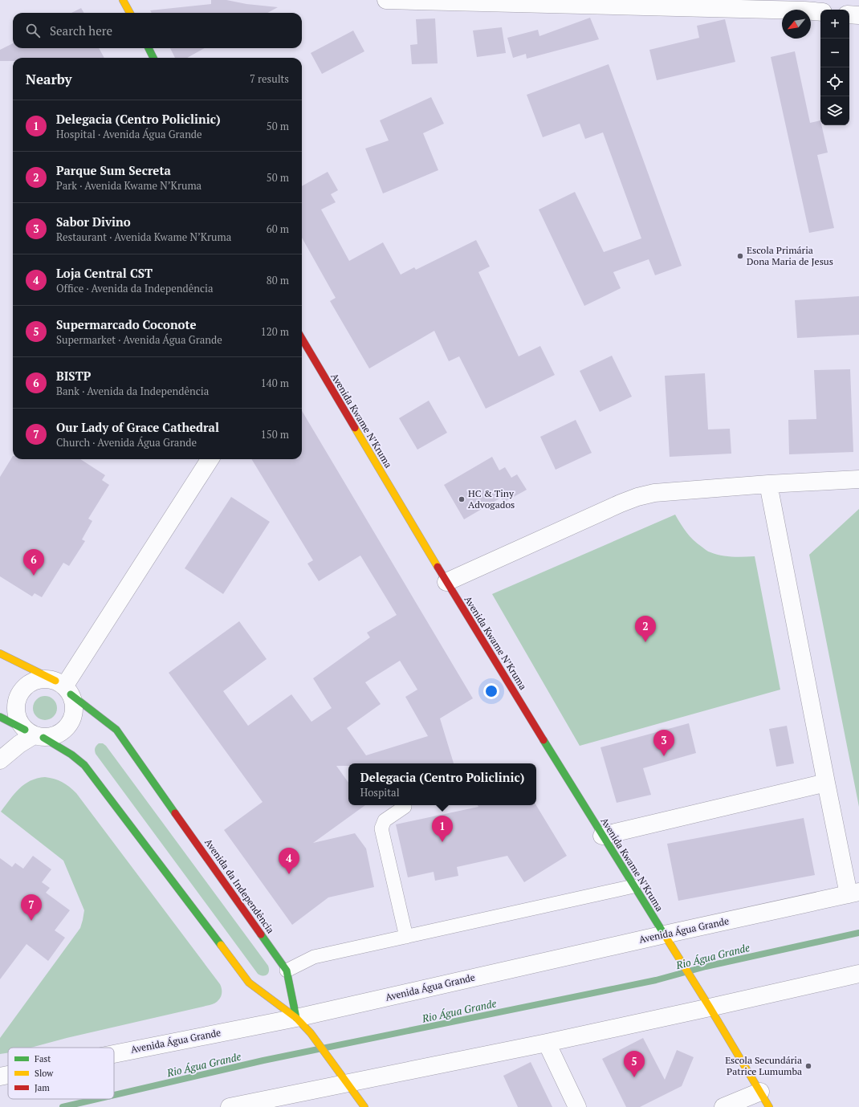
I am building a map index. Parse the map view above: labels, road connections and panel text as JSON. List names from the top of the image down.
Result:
{
  "streets": {
    "street": ["Avenida Kwame N’Kruma", "Avenida da Independência", "Avenida Água Grande"]
  },
  "crossings": [
    ["Avenida Kwame N’Kruma", "Avenida Água Grande"],
    ["Avenida da Independência", "Avenida Água Grande"]
  ],
  "water": ["Rio Água Grande"],
  "places": ["Escola Primária Dona Maria de Jesus", "HC & Tiny Advogados", "Escola Secundária Patrice Lumumba"],
  "legend": ["Fast", "Slow", "Jam"],
  "north": "bottom left",
  "page": {
    "map_buttons": ["+", "−"],
    "search": "Search here",
    "heading": ["Nearby", "7 results"],
    "list": [
      {
        "mark": "1",
        "name": "Delegacia (Centro Policlinic)",
        "note": "Hospital · Avenida Água Grande",
        "value": "50 m"
      },
      {
        "mark": "2",
        "name": "Parque Sum Secreta",
        "note": "Park · Avenida Kwame N’Kruma",
        "value": "50 m"
      },
      {
        "mark": "3",
        "name": "Sabor Divino",
        "note": "Restaurant · Avenida Kwame N’Kruma",
        "value": "60 m"
      },
      {
        "mark": "4",
        "name": "Loja Central CST",
        "note": "Office · Avenida da Independência",
        "value": "80 m"
      },
      {
        "mark": "5",
        "name": "Supermarcado Coconote",
        "note": "Supermarket · Avenida Água Grande",
        "value": "120 m"
      },
      {
        "mark": "6",
        "name": "BISTP",
        "note": "Bank · Avenida da Independência",
        "value": "140 m"
      },
      {
        "mark": "7",
        "name": "Our Lady of Grace Cathedral",
        "note": "Church · Avenida Água Grande",
        "value": "150 m"
      }
    ],
    "pins": [
      "6",
      "2",
      "3",
      "1",
      "4",
      "7",
      "5"
    ],
    "popup": ["Delegacia (Centro Policlinic)", "Hospital"]
  }
}
